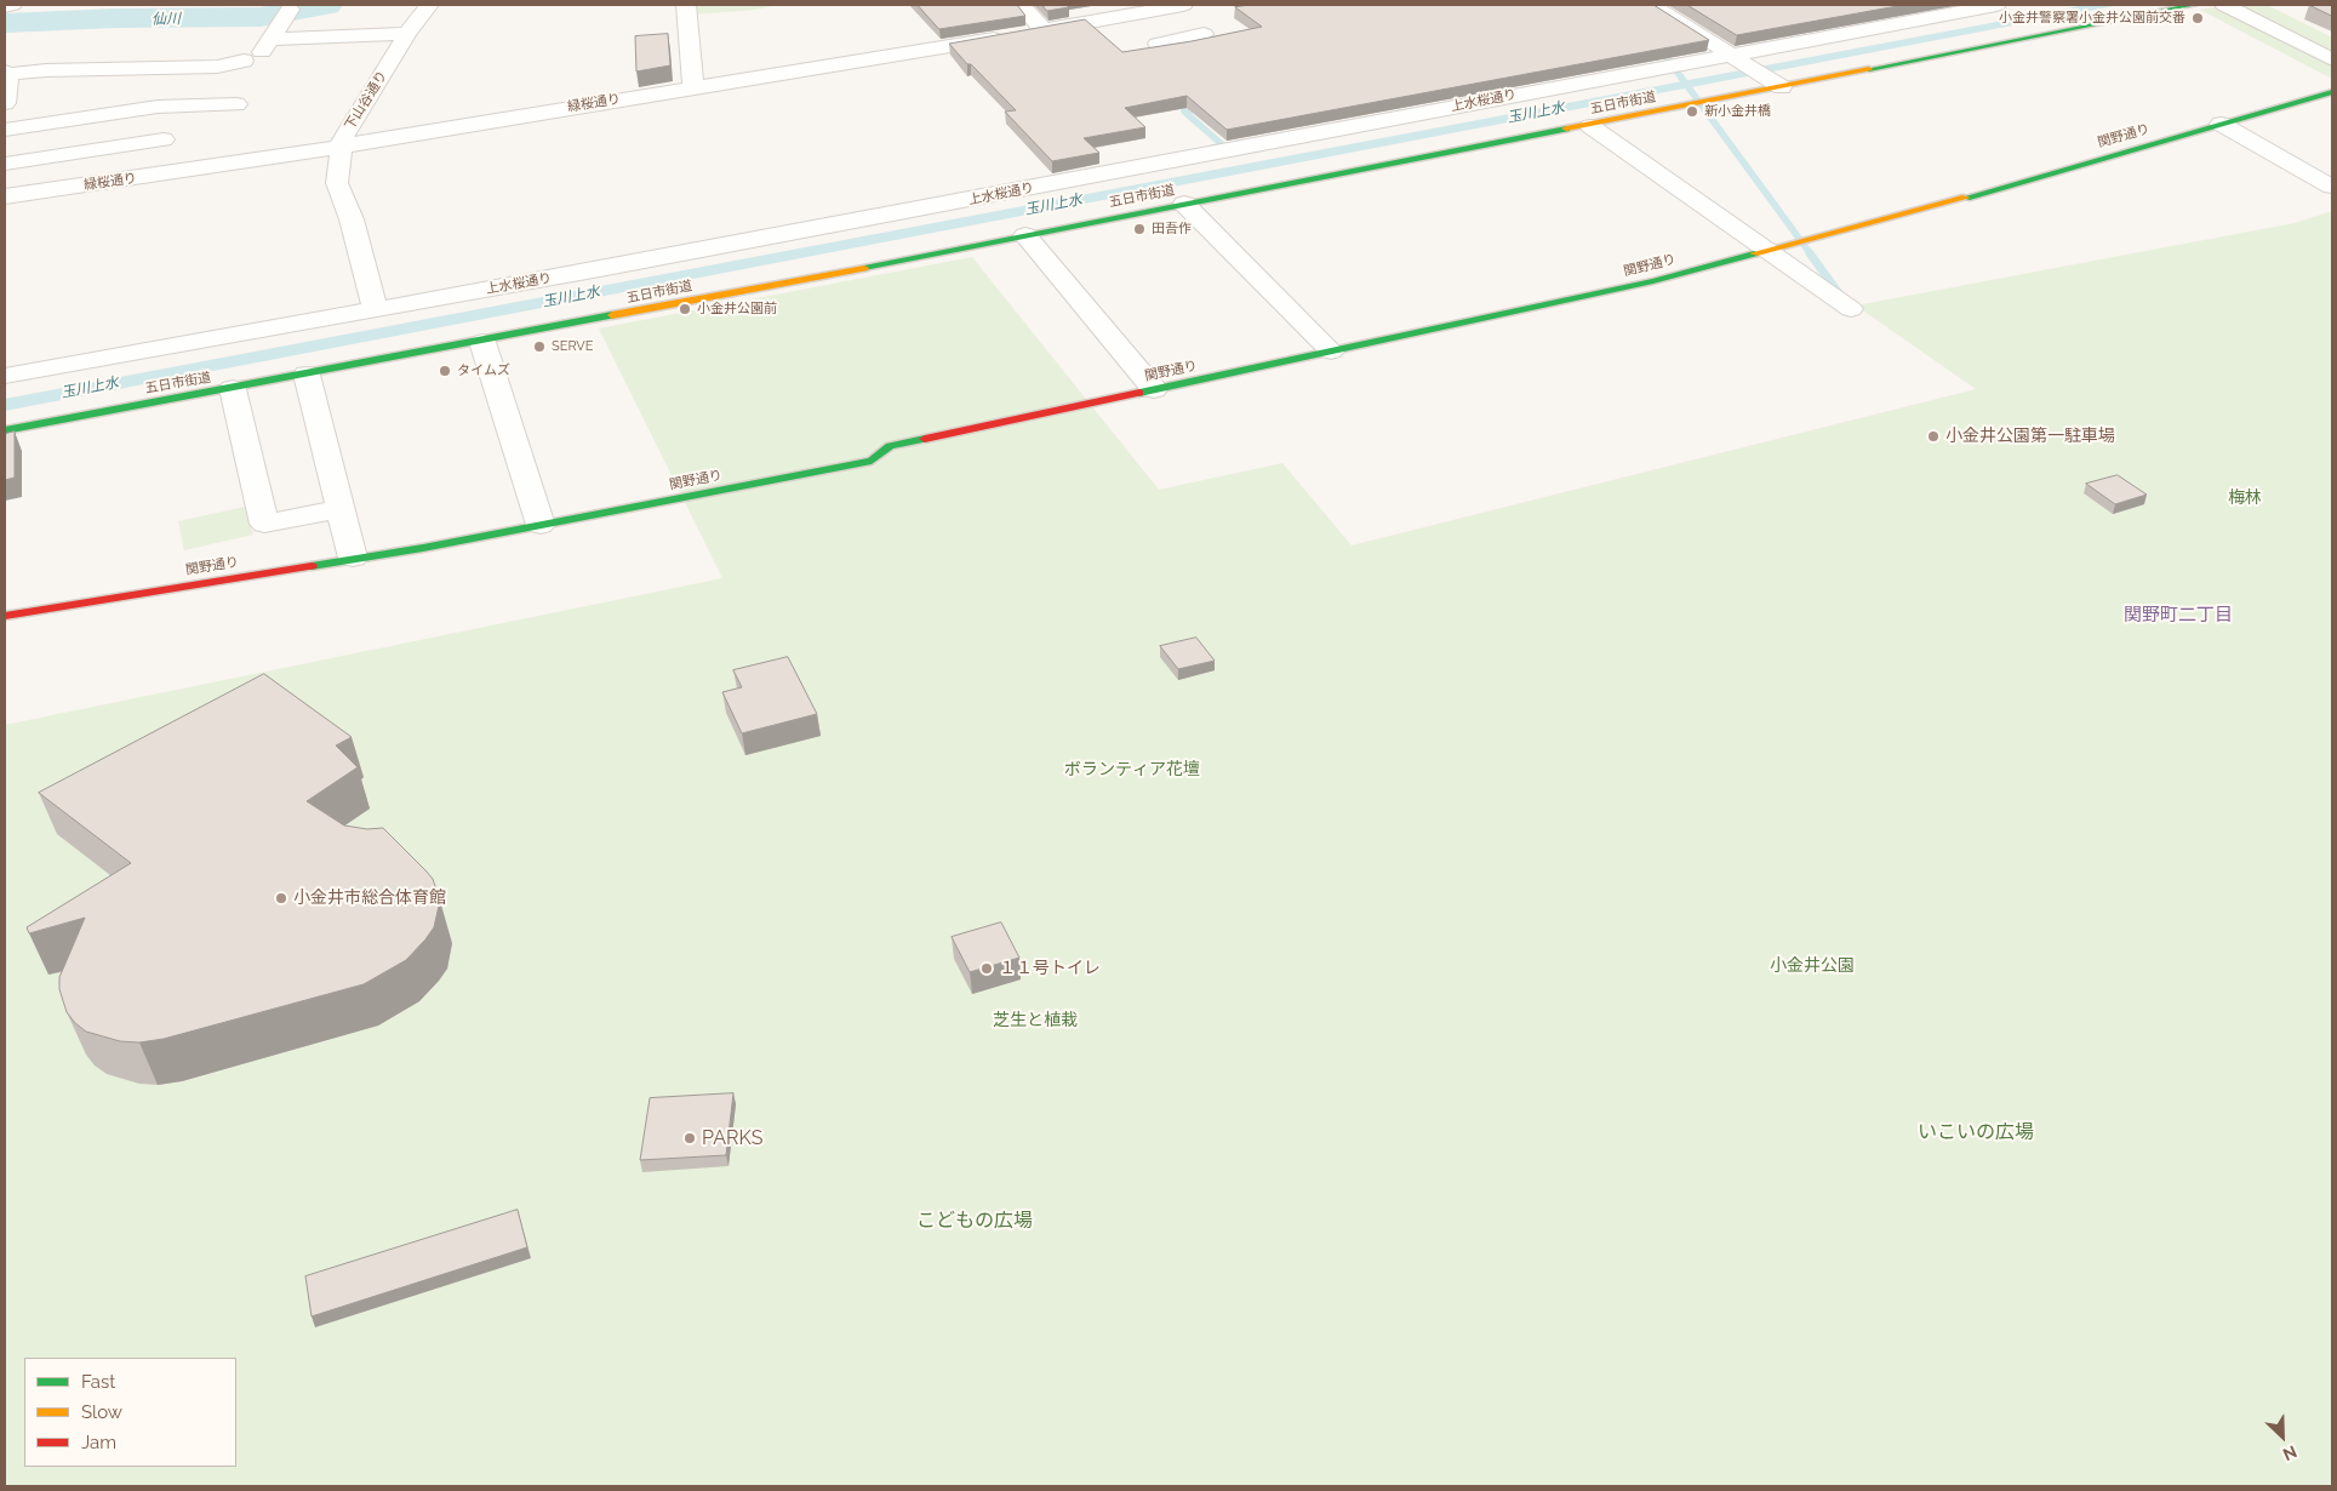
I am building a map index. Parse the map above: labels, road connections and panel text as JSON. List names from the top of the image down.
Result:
{
  "streets": {
    "main road": ["五日市街道", "関野通り"],
    "street": ["下山谷通り", "上水桜通り", "緑桜通り"]
  },
  "crossings": [
    ["下山谷通り", "上水桜通り"],
    ["下山谷通り", "緑桜通り"]
  ],
  "districts": ["関野町二丁目"],
  "water": ["仙川", "玉川上水"],
  "parks": [
    "梅林",
    "ボランティア花壇",
    "小金井公園",
    "芝生と植栽",
    "いこいの広場",
    "こどもの広場"
  ],
  "places": [
    "小金井警察署小金井公園前交番",
    "新小金井橋",
    "田吾作",
    "小金井公園前",
    "SERVE",
    "タイムズ",
    "小金井公園第一駐車場",
    "小金井市総合体育館",
    "１１号トイレ",
    "PARKS"
  ],
  "legend": ["Fast", "Slow", "Jam"],
  "north": "bottom right"
}
